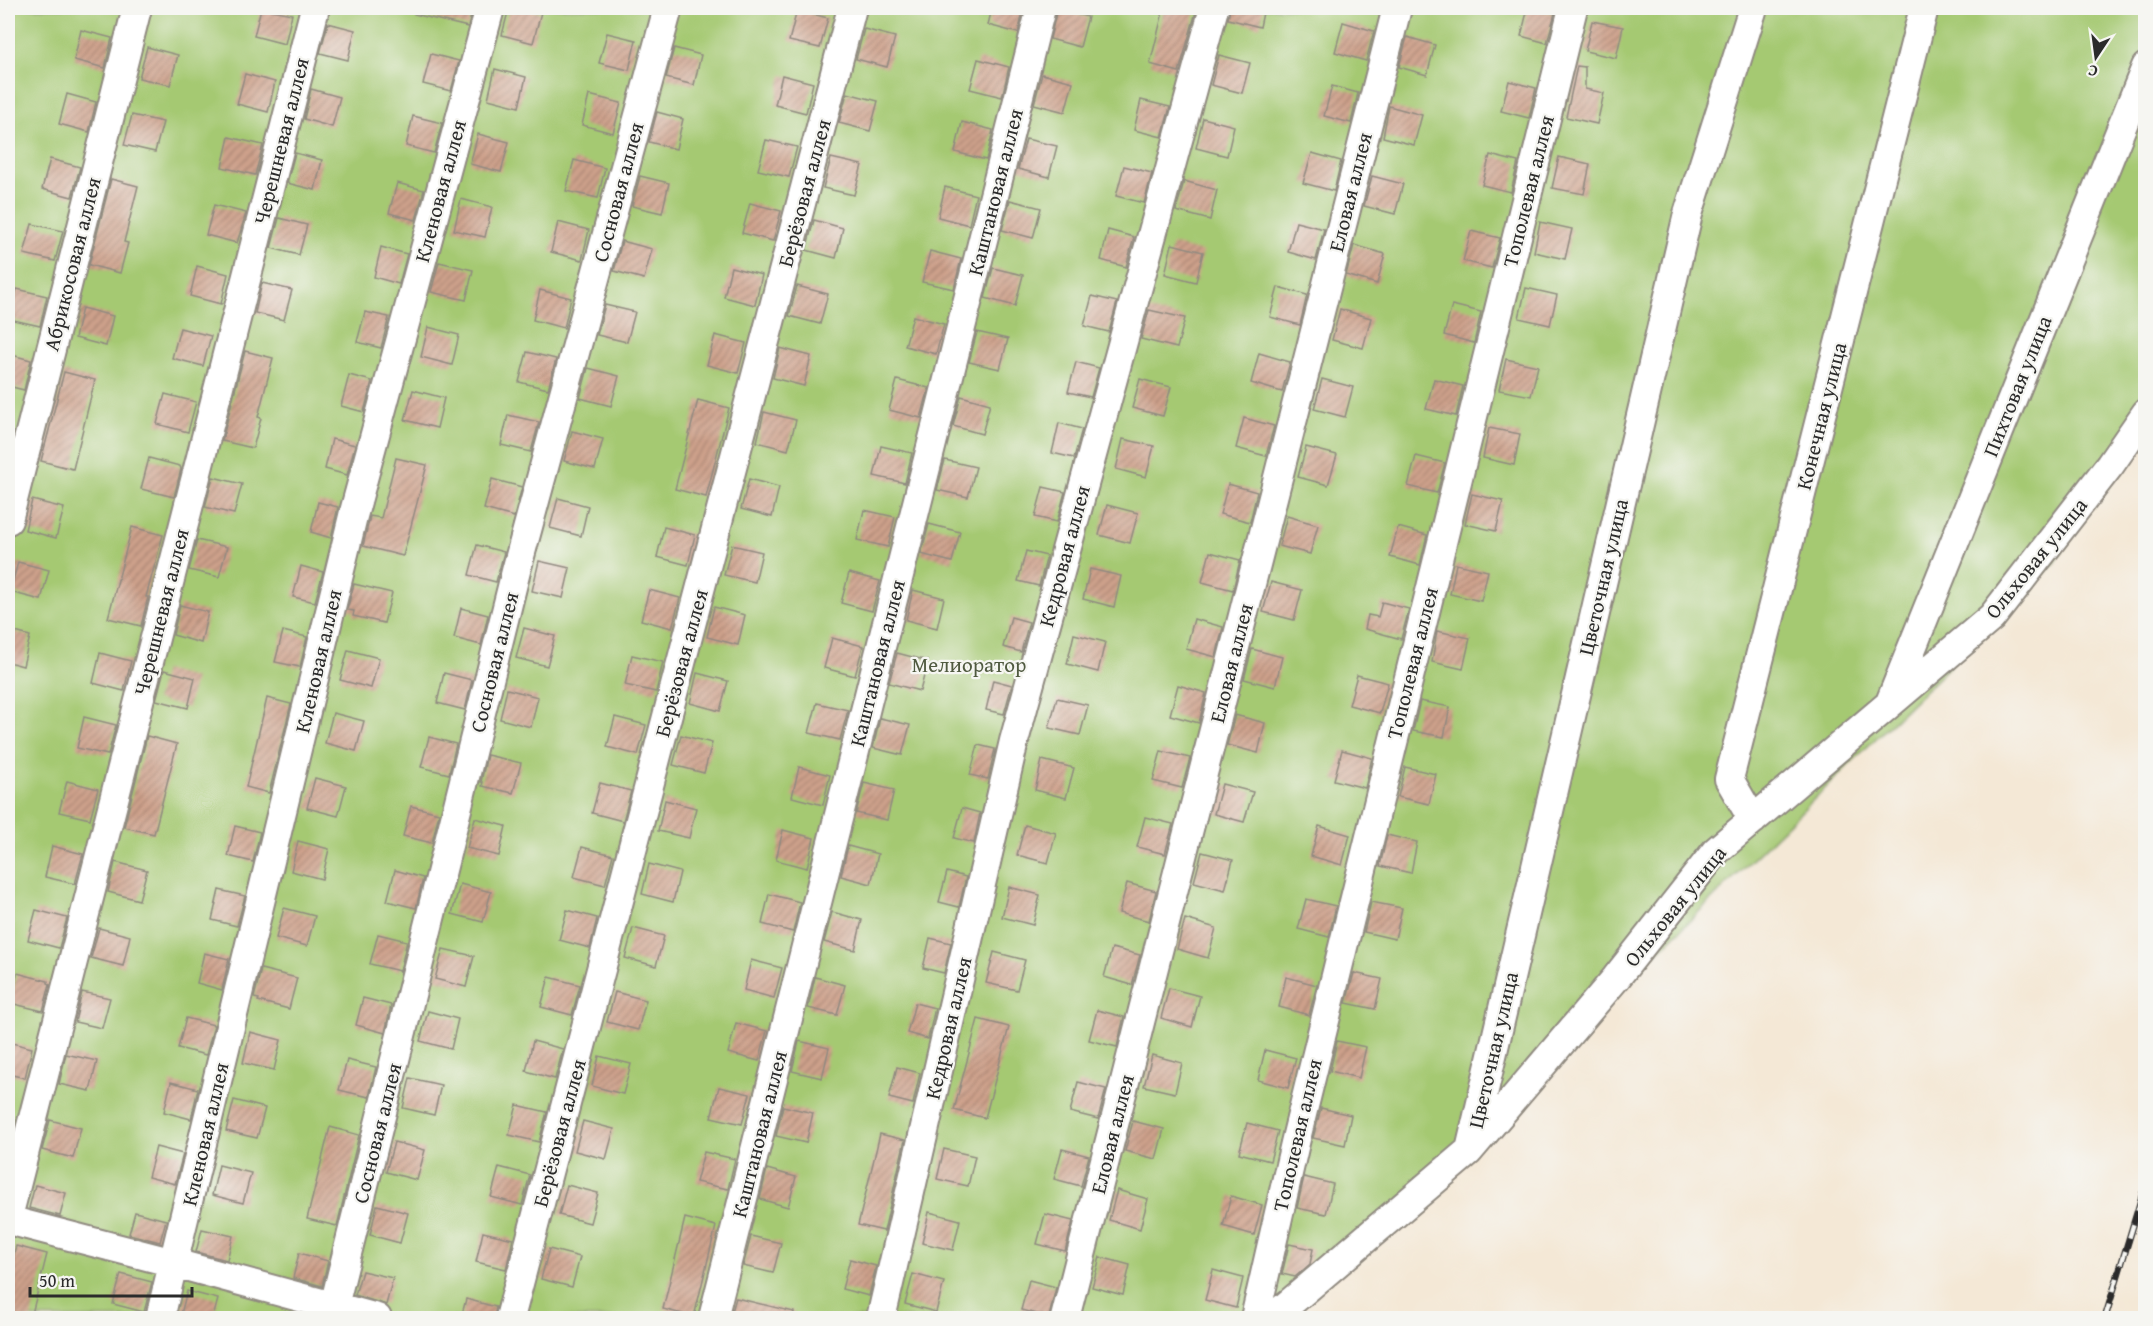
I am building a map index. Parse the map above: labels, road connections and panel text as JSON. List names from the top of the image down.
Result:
{
  "streets": {
    "street": [
      "Черешневая аллея",
      "Кленовая аллея",
      "Тополевая аллея",
      "Сосновая аллея",
      "Каштановая аллея",
      "Еловая аллея",
      "Берёзовая аллея",
      "Абрикосовая аллея",
      "Пихтовая улица",
      "Конечная улица",
      "Кедровая аллея",
      "Ольховая улица",
      "Цветочная улица"
    ]
  },
  "crossings": [
    ["Пихтовая улица", "Ольховая улица"],
    ["Конечная улица", "Ольховая улица"],
    ["Ольховая улица", "Цветочная улица"]
  ],
  "parks": ["Мелиоратор"],
  "scale_bar": "50 m",
  "north": "bottom"
}
